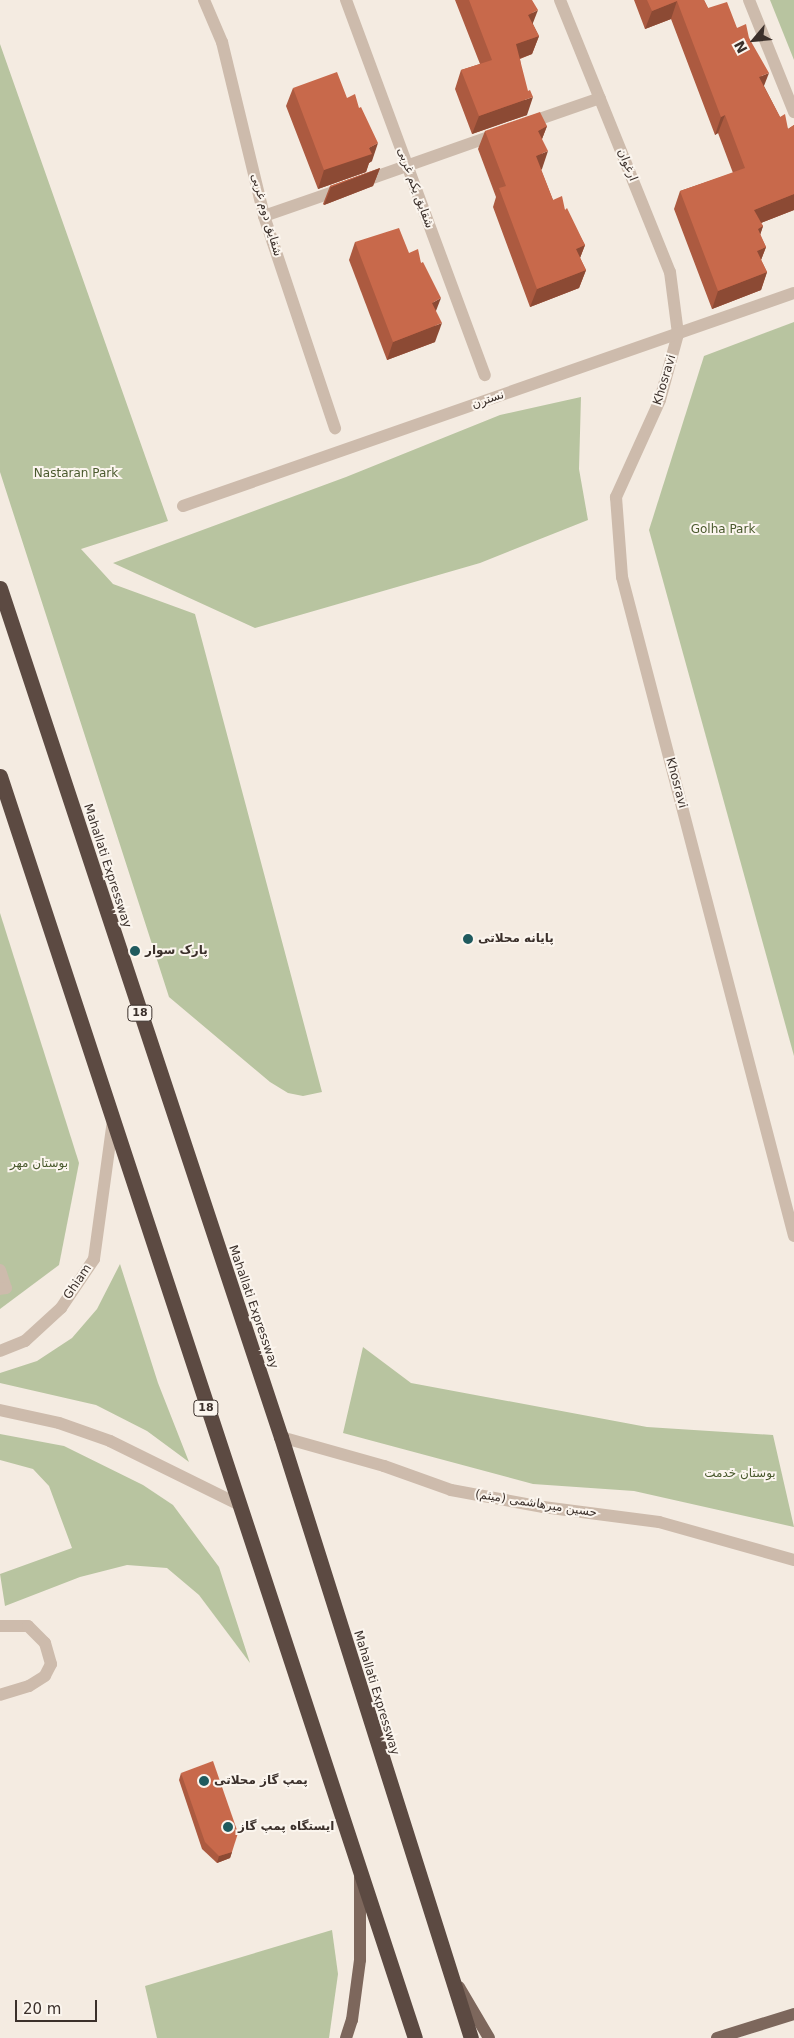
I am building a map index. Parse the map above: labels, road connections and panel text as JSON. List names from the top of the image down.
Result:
{
  "streets": {
    "highway": ["Mahallati Expressway", "18"],
    "street": [
      "ارغوان",
      "شقایق یکم غربی",
      "شقایق دوم غربی",
      "Khosravi",
      "نسترن",
      "Ghiam",
      "حسین میرهاشمی (میثم)"
    ]
  },
  "crossings": [
    ["ارغوان", "Khosravi"],
    ["ارغوان", "نسترن"],
    ["Khosravi", "نسترن"],
    ["Mahallati Expressway", "حسین میرهاشمی (میثم)"],
    ["18", "Ghiam"]
  ],
  "parks": [
    "Nastaran Park",
    "Golha Park",
    "بوستان مهر",
    "بوستان خدمت"
  ],
  "places": [
    "پایانه محلاتی",
    "پارک سوار",
    "پمپ گاز محلاتی",
    "ایستگاه پمپ گاز"
  ],
  "scale_bar": "20 m",
  "north": "bottom left"
}
